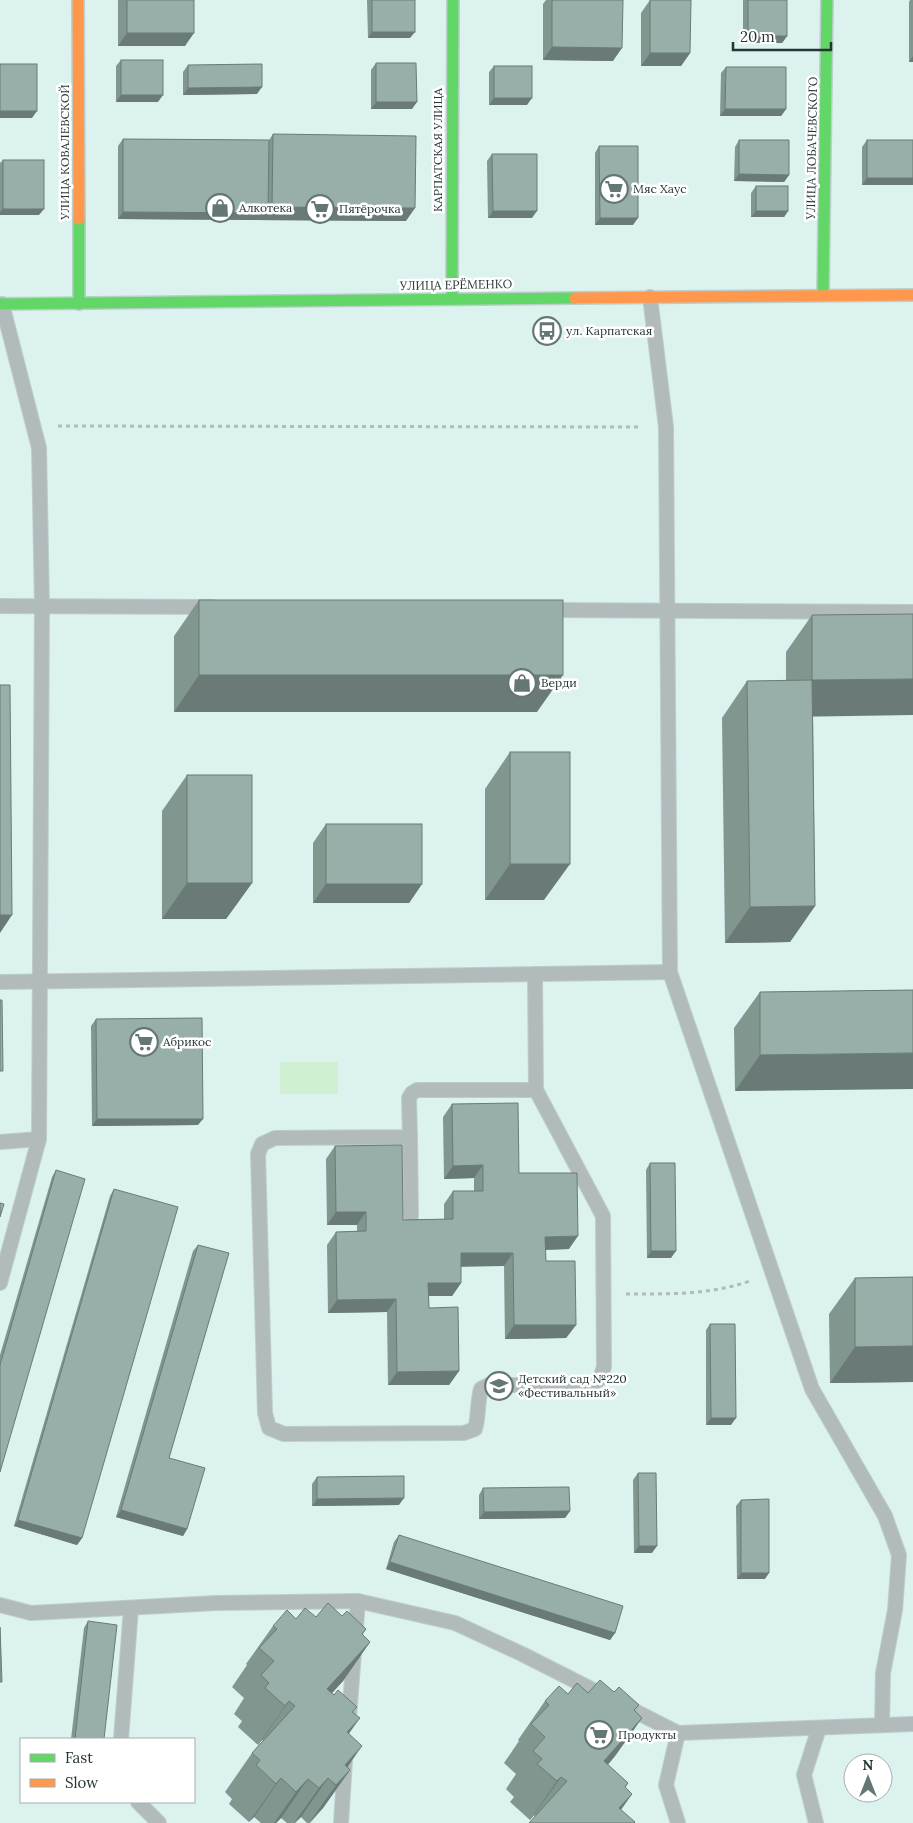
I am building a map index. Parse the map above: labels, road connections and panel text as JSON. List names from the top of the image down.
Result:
{
  "streets": {
    "main road": [
      "УЛИЦА ЛОБАЧЕВСКОГО",
      "КАРПАТСКАЯ УЛИЦА",
      "УЛИЦА КОВАЛЕВСКОЙ",
      "УЛИЦА ЕРЁМЕНКО"
    ]
  },
  "crossings": [
    ["УЛИЦА ЛОБАЧЕВСКОГО", "УЛИЦА ЕРЁМЕНКО"],
    ["КАРПАТСКАЯ УЛИЦА", "УЛИЦА ЕРЁМЕНКО"],
    ["УЛИЦА КОВАЛЕВСКОЙ", "УЛИЦА ЕРЁМЕНКО"]
  ],
  "places": {
    "supermarket": [
      "Мяс Хаус",
      "Пятёрочка",
      "Абрикос",
      "Продукты"
    ],
    "shop": ["Алкотека", "Верди"],
    "bus stop": ["ул. Карпатская"],
    "school or university": ["Детский сад №220 «Фестивальный»"]
  },
  "legend": ["Fast", "Slow"],
  "scale_bar": "20 m",
  "north": "top"
}
